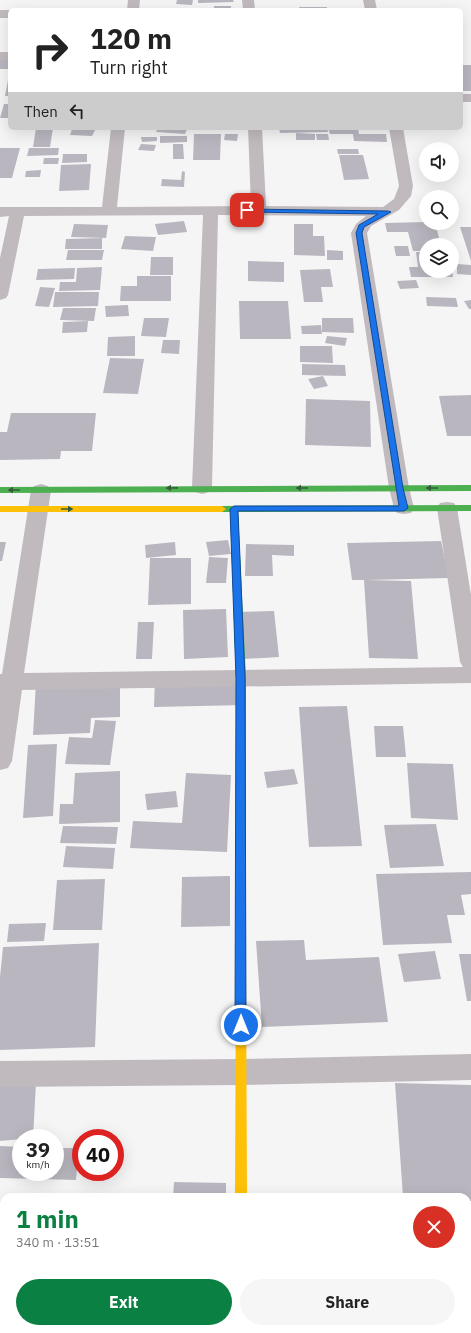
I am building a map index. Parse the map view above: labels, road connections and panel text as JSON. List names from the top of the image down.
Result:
{
  "page": {
    "turn": ["120 m", "Turn right"],
    "then": "Then",
    "speed": "39 km/h",
    "limit": "40",
    "heading": ["1 min", "340 m · 13:51"],
    "buttons": ["Exit", "Share"]
  }
}
